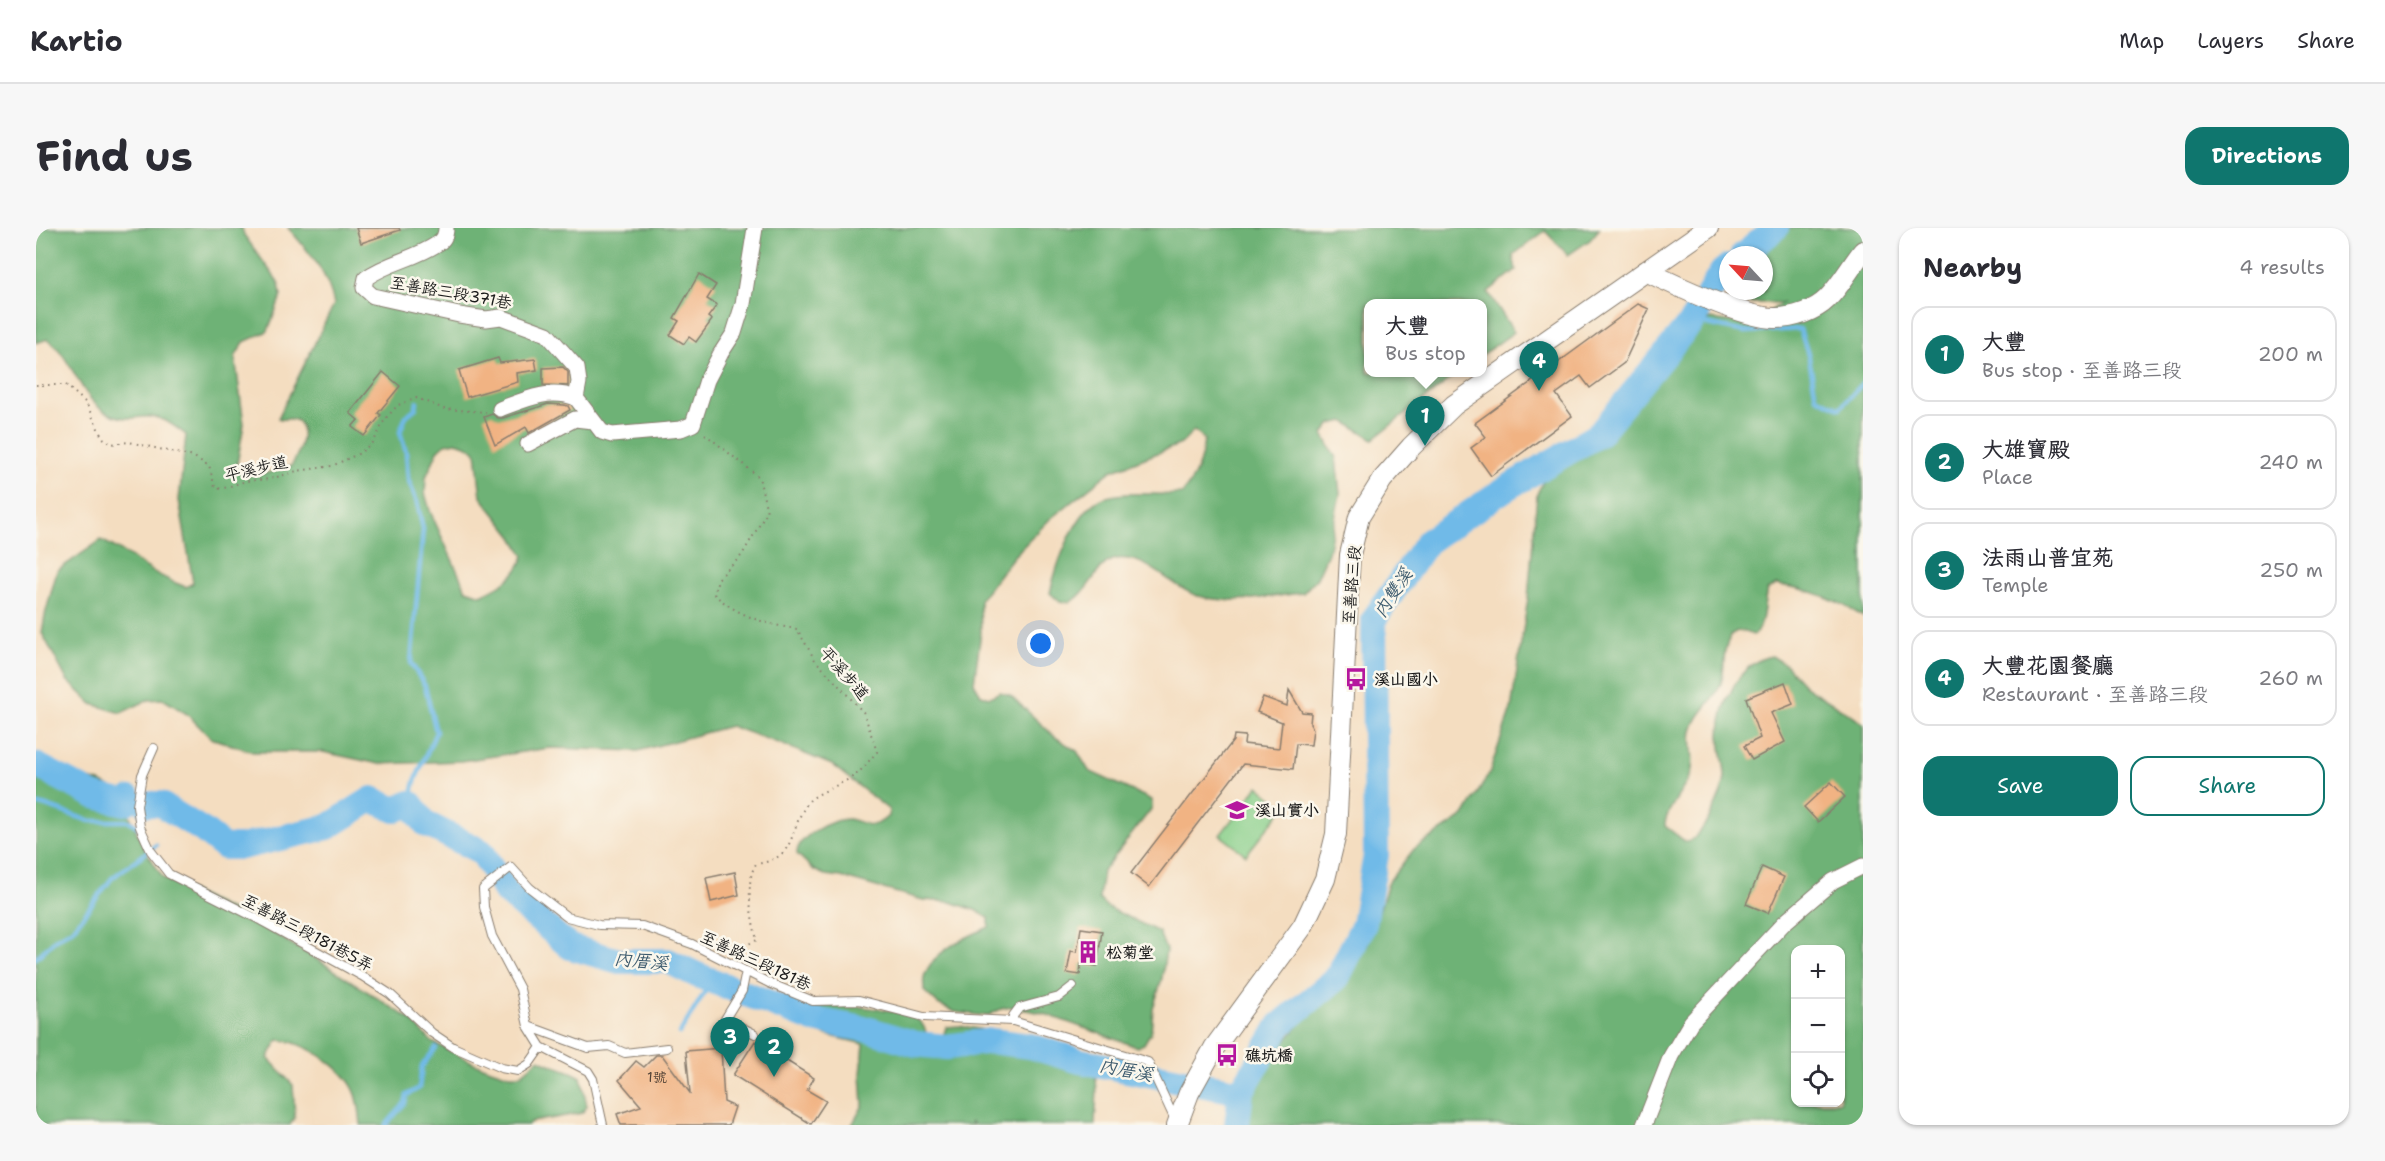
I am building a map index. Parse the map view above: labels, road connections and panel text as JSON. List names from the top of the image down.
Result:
{
  "streets": {
    "street": ["至善路三段371巷", "至善路三段"],
    "lane": ["至善路三段181巷5弄", "至善路三段181巷"],
    "path": ["平溪步道"]
  },
  "crossings": [
    ["平溪步道", "至善路三段181巷"],
    ["至善路三段", "至善路三段181巷"]
  ],
  "water": ["內雙溪", "內厝溪"],
  "places": {
    "bus stop": ["溪山國小", "礁坑橋"],
    "school or university": ["溪山實小"],
    "building": ["松菊堂"]
  },
  "house_numbers": ["1號"],
  "north": "top left",
  "page": {
    "header": "Kartio",
    "nav": ["Map", "Layers", "Share"],
    "buttons": [
      "Directions",
      ["Save", "Share"]
    ],
    "title": "Find us",
    "heading": ["Nearby", "4 results"],
    "popup": ["大豐", "Bus stop"],
    "list": [
      {
        "mark": "1",
        "name": "大豐",
        "note": "Bus stop · 至善路三段",
        "value": "200 m"
      },
      {
        "mark": "2",
        "name": "大雄寶殿",
        "note": "Place",
        "value": "240 m"
      },
      {
        "mark": "3",
        "name": "法雨山普宜苑",
        "note": "Temple",
        "value": "250 m"
      },
      {
        "mark": "4",
        "name": "大豐花園餐廳",
        "note": "Restaurant · 至善路三段",
        "value": "260 m"
      }
    ],
    "pins": [
      "4",
      "1",
      "3",
      "2"
    ],
    "map_buttons": ["+", "−"]
  }
}
